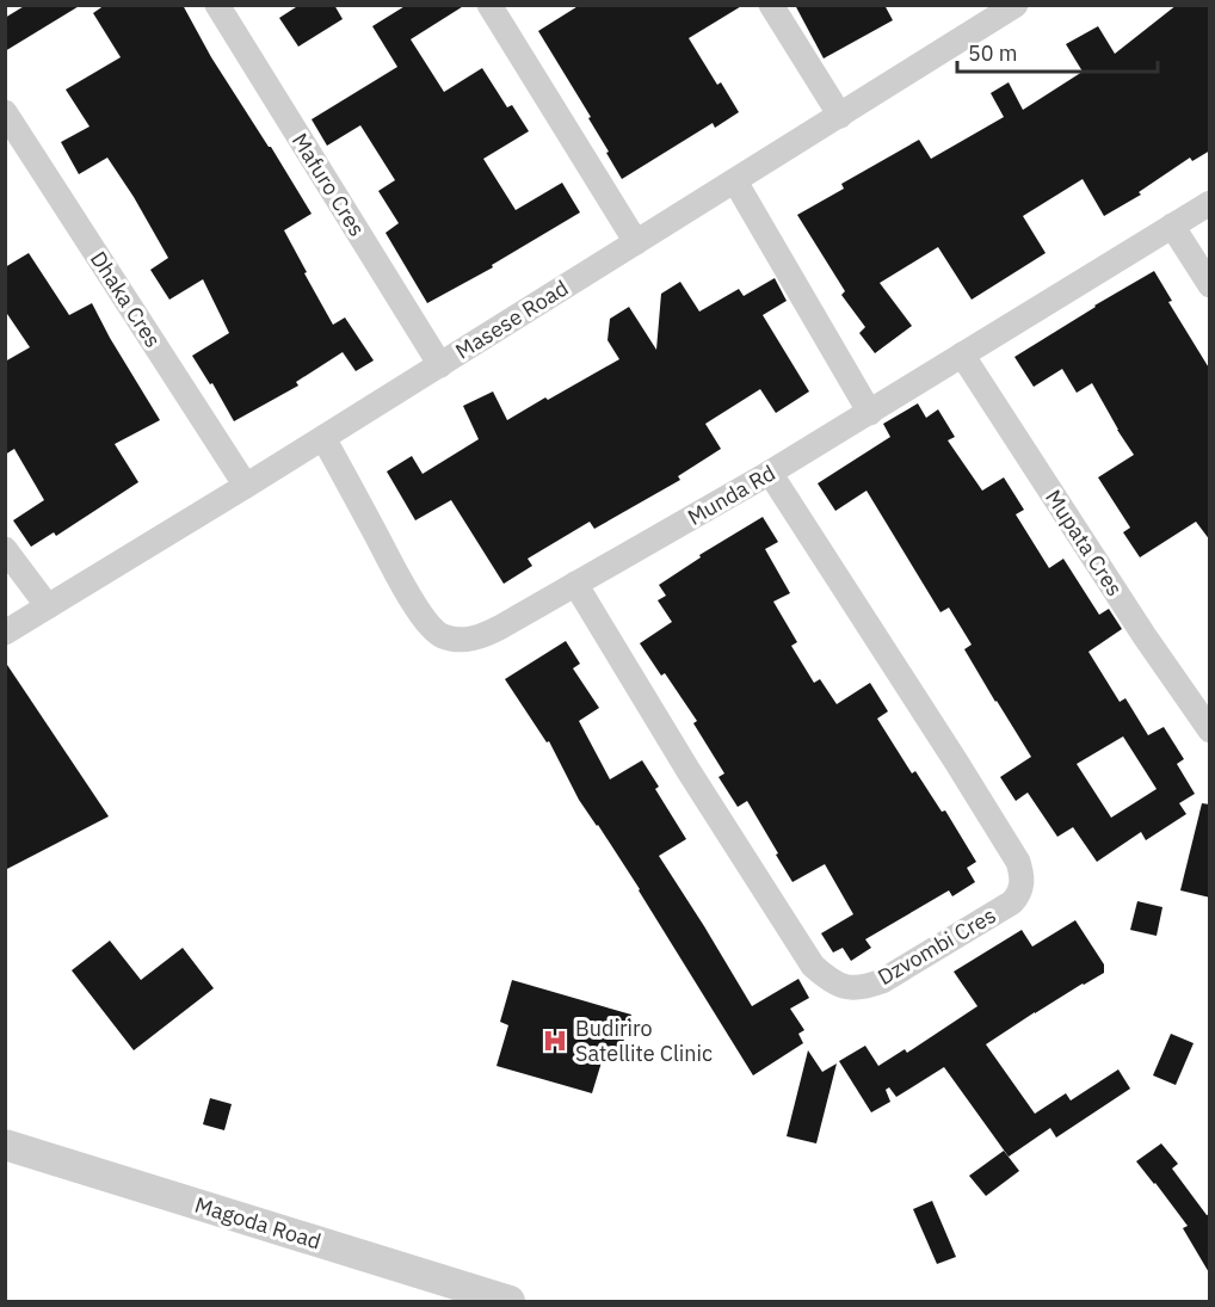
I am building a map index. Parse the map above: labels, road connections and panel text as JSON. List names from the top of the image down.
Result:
{
  "streets": {
    "street": [
      "Mafuro Cres",
      "Dhaka Cres",
      "Masese Road",
      "Munda Rd",
      "Mupata Cres",
      "Dzvombi Cres",
      "Magoda Road"
    ]
  },
  "crossings": [
    ["Mafuro Cres", "Masese Road"],
    ["Dhaka Cres", "Masese Road"],
    ["Masese Road", "Munda Rd"],
    ["Munda Rd", "Mupata Cres"],
    ["Munda Rd", "Dzvombi Cres"]
  ],
  "places": {
    "hospital": ["Budiriro Satellite Clinic"]
  },
  "scale_bar": "50 m"
}
